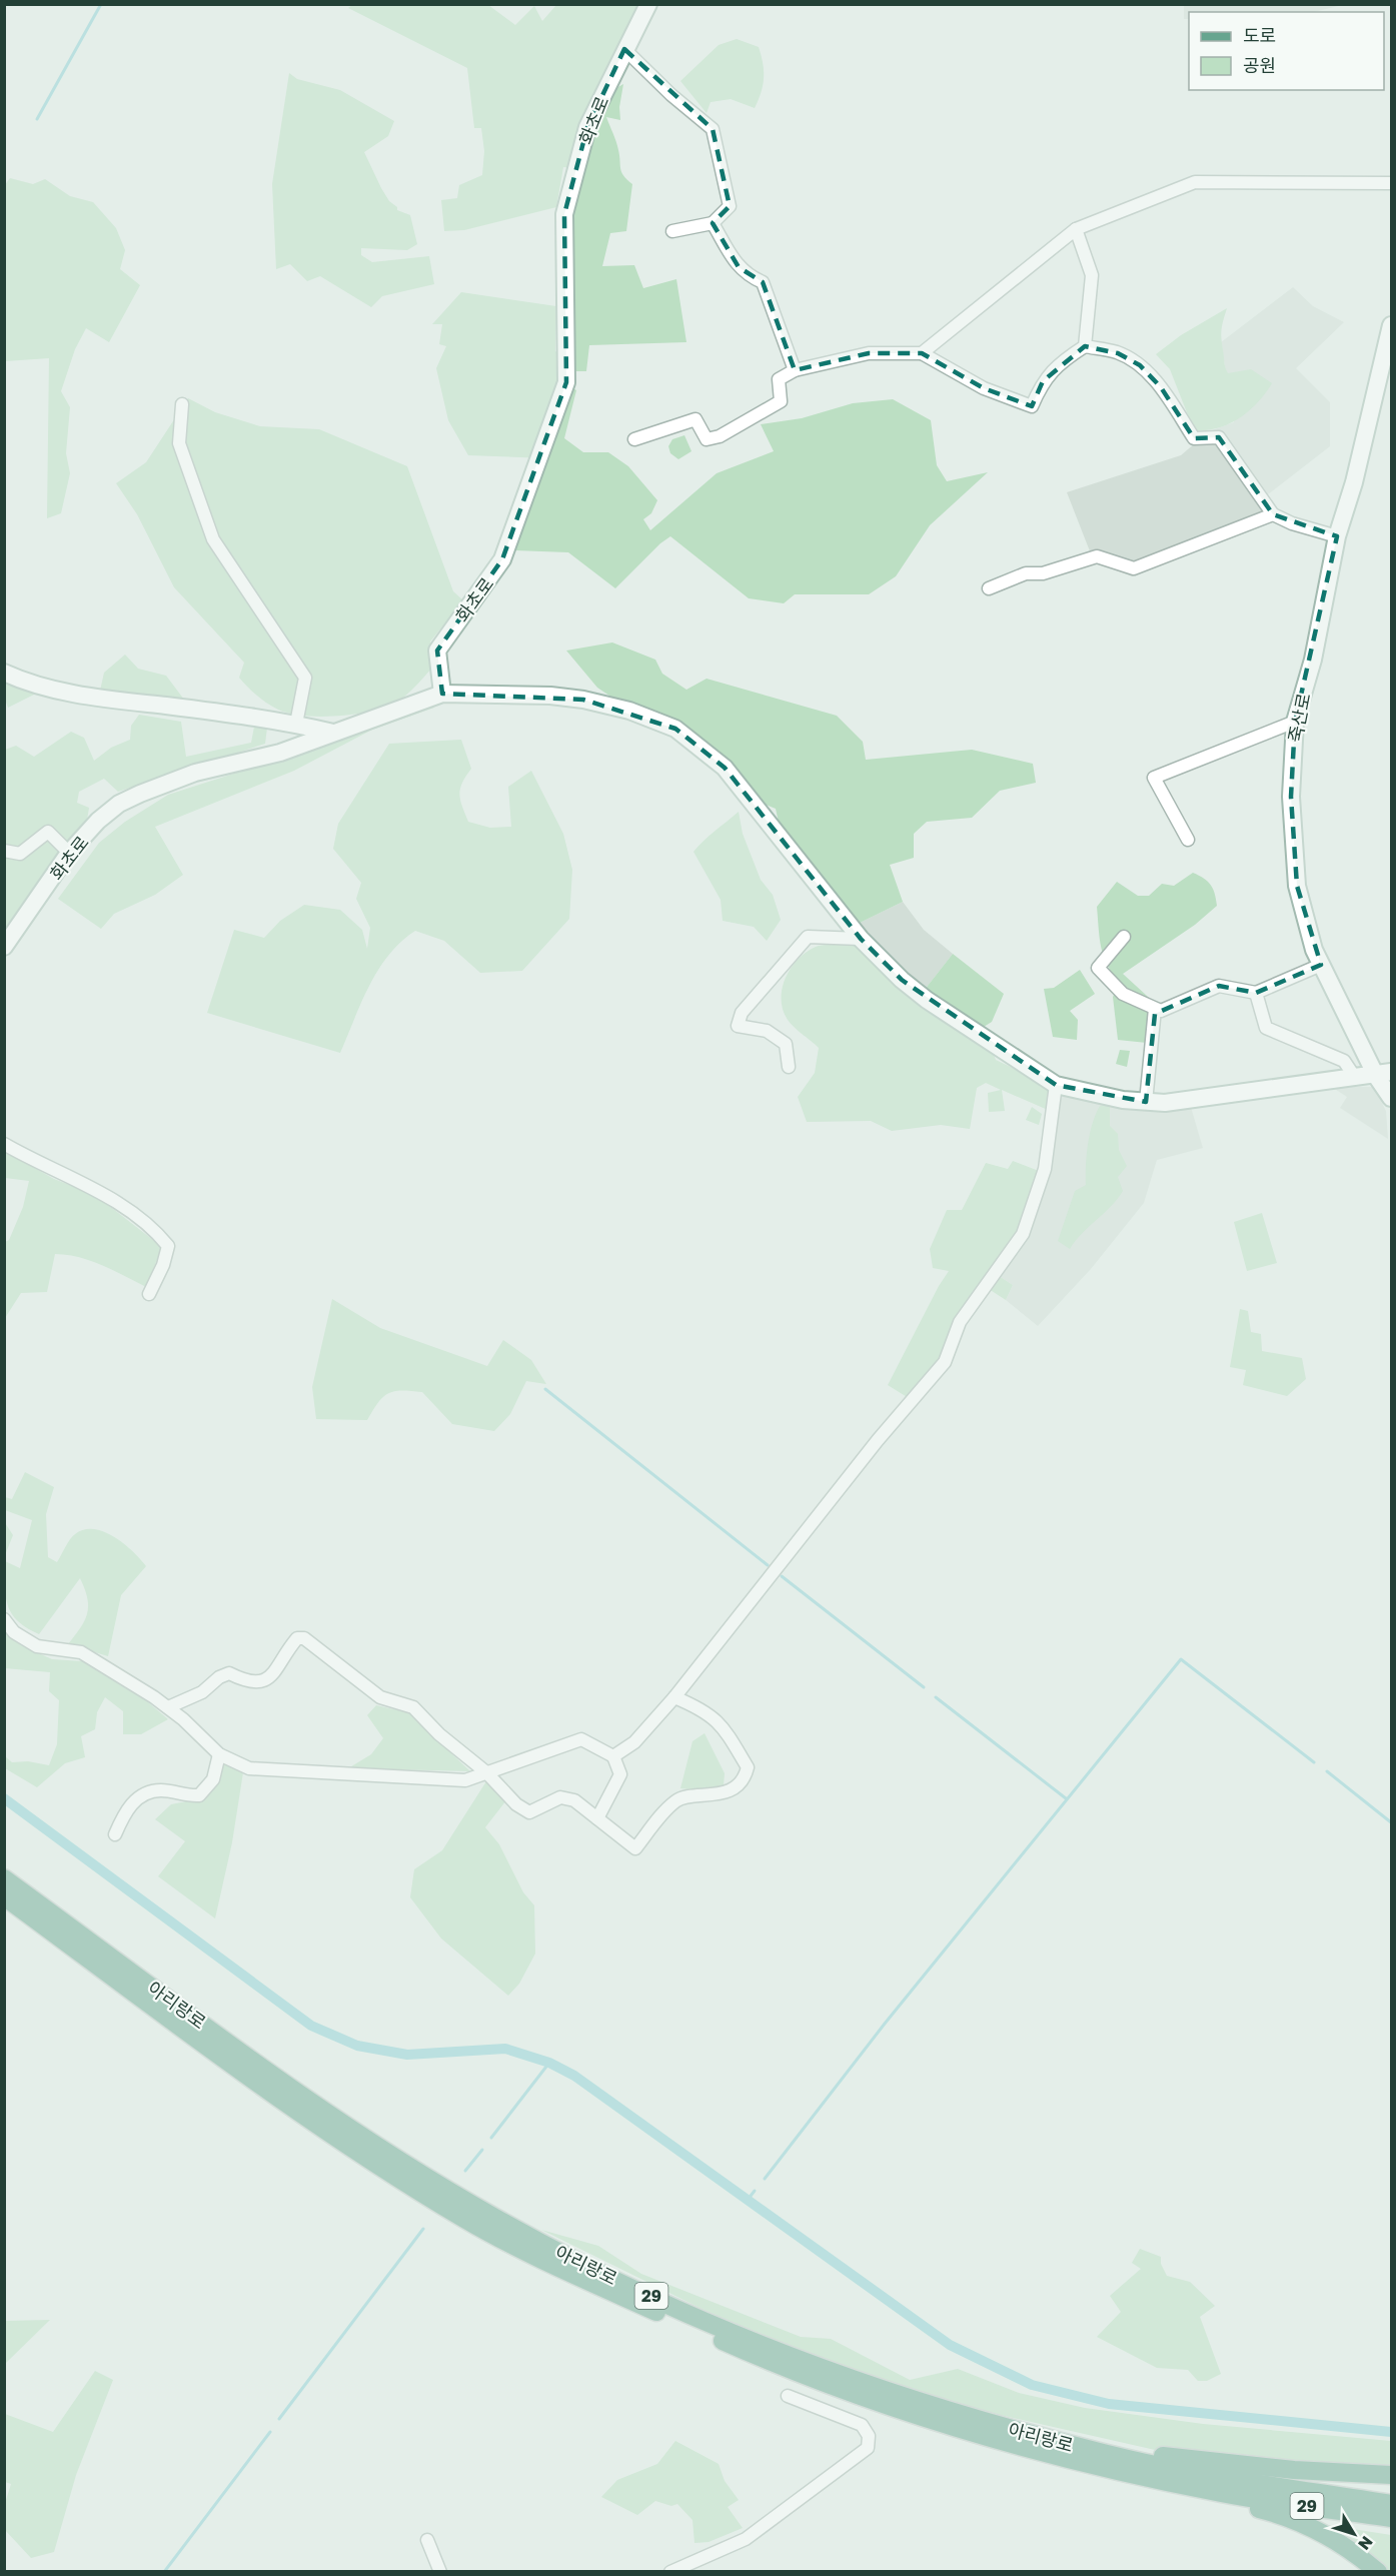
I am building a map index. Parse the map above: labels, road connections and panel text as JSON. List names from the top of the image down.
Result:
{
  "streets": {
    "main road": ["아리랑로", "29"],
    "street": ["화초로", "죽산로"]
  },
  "legend": ["도로", "공원"],
  "north": "bottom right"
}
